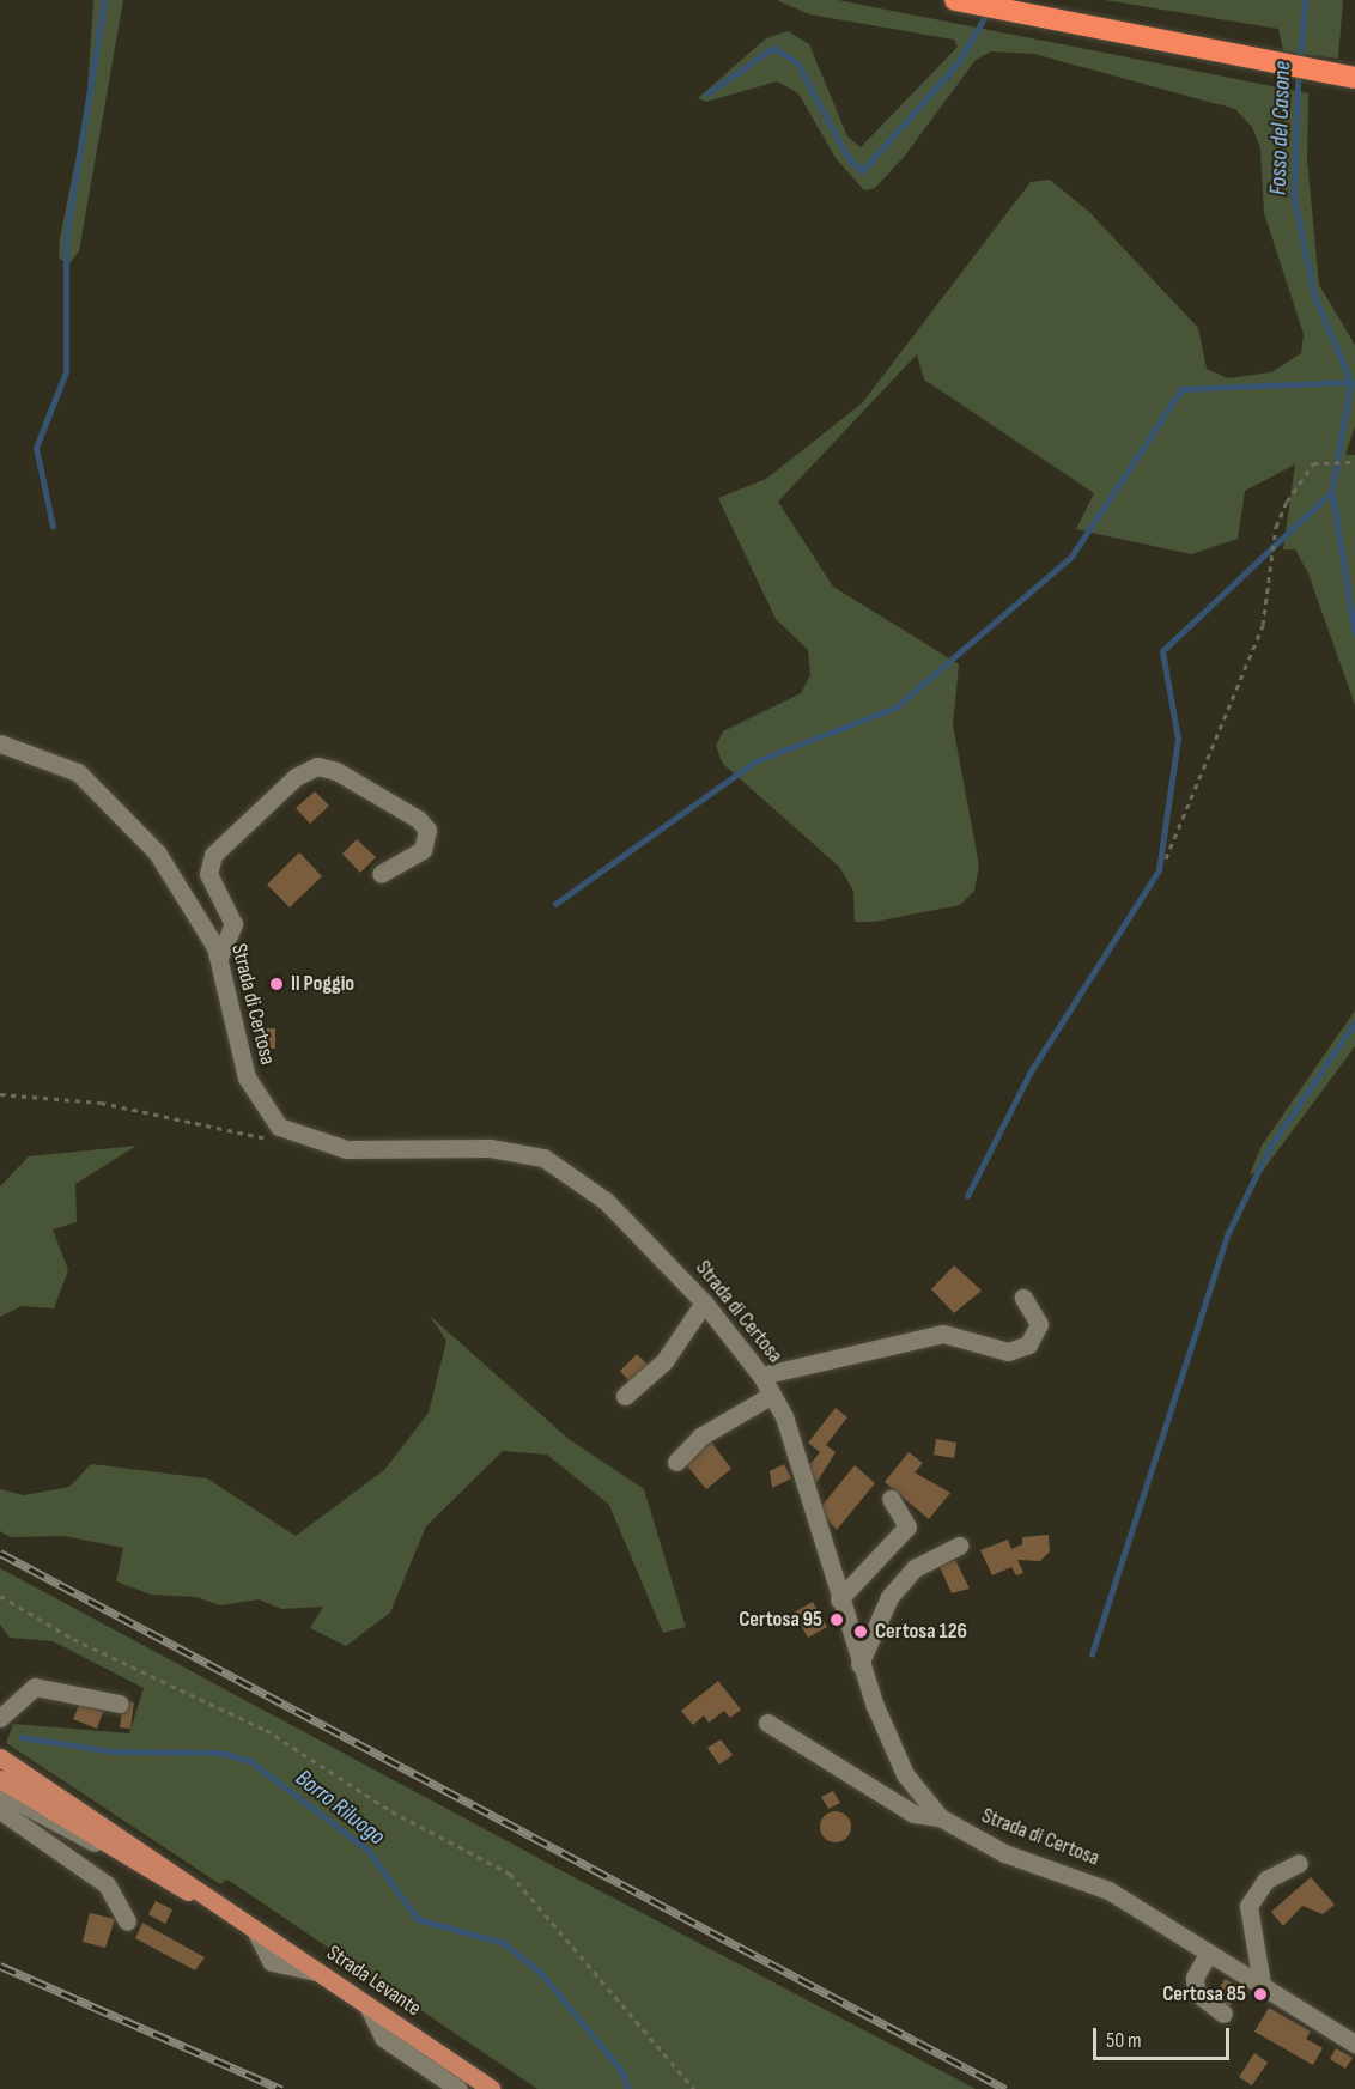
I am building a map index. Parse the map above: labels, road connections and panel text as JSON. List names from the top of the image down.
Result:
{
  "streets": {
    "main road": ["Strada Levante"],
    "street": ["Strada di Certosa"]
  },
  "water": ["Fosso del Casone", "Borro Riluogo"],
  "places": [
    "Il Poggio",
    "Certosa 95",
    "Certosa 126",
    "Certosa 85"
  ],
  "scale_bar": "50 m"
}
